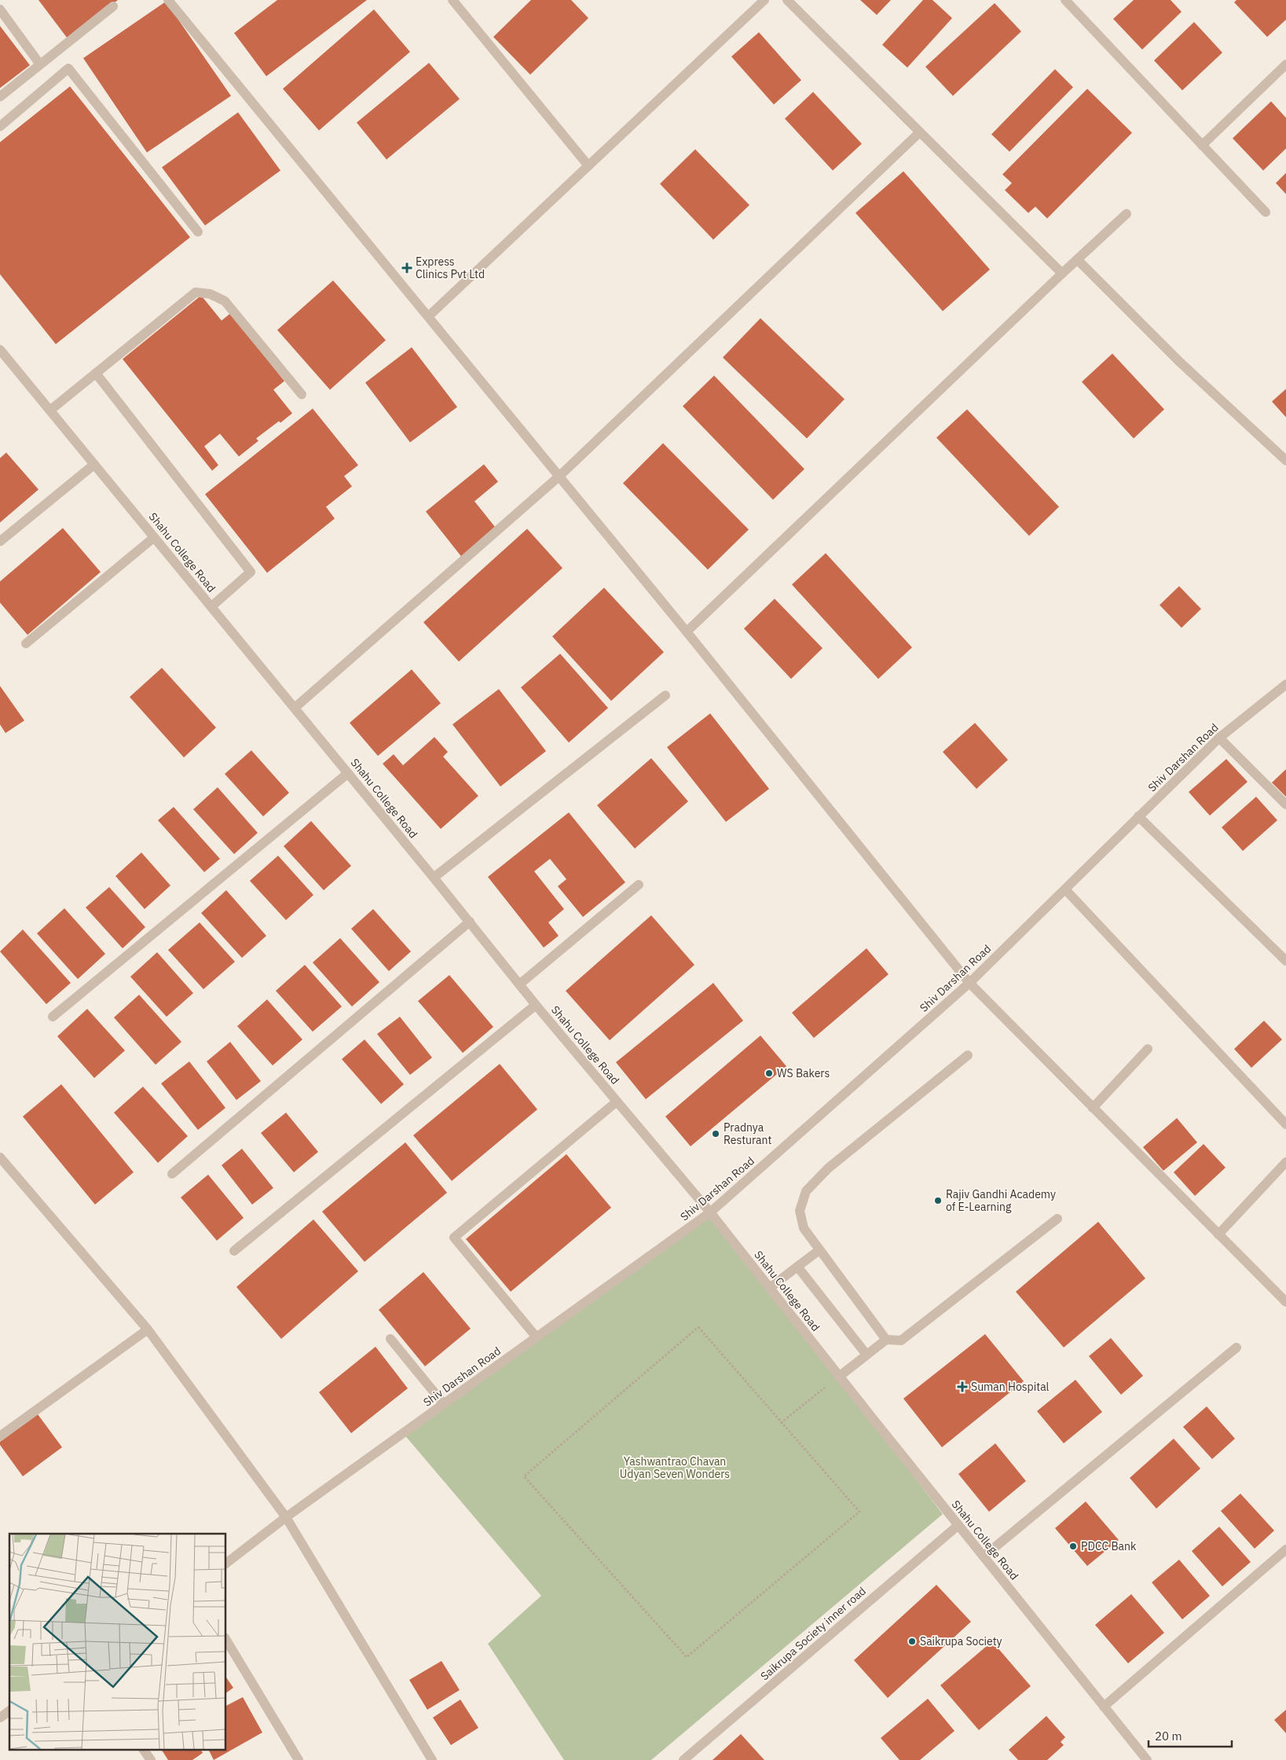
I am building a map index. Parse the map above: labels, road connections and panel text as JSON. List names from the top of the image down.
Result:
{
  "streets": {
    "street": ["Shahu College Road", "Shiv Darshan Road", "Saikrupa Society inner road"]
  },
  "crossings": [
    ["Shahu College Road", "Shiv Darshan Road"],
    ["Shahu College Road", "Saikrupa Society inner road"]
  ],
  "parks": ["Yashwantrao Chavan Udyan Seven Wonders"],
  "places": {
    "health": ["Express Clinics Pvt Ltd", "Suman Hospital"],
    "other": [
      "WS Bakers",
      "Pradnya Resturant",
      "Rajiv Gandhi Academy of E-Learning",
      "PDCC Bank",
      "Saikrupa Society"
    ]
  },
  "scale_bar": "20 m"
}
